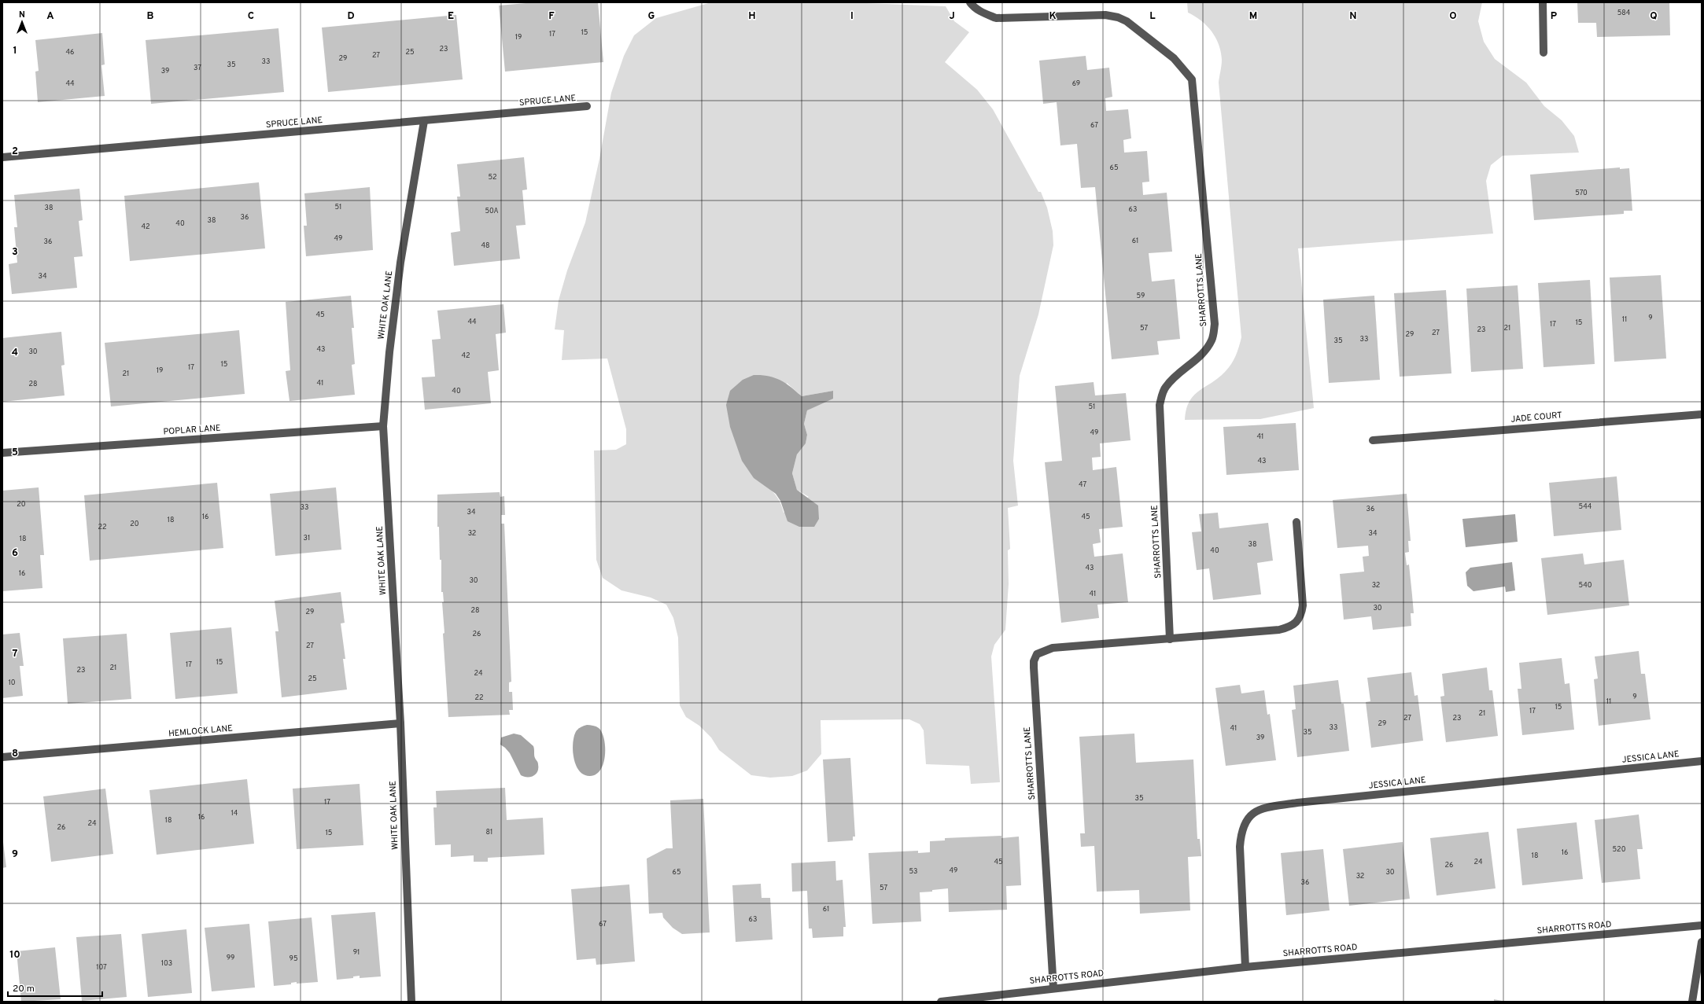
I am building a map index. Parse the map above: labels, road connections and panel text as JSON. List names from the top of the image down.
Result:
{
  "streets": {
    "street": [
      "SPRUCE LANE",
      "SHARROTTS LANE",
      "WHITE OAK LANE",
      "JADE COURT",
      "POPLAR LANE",
      "HEMLOCK LANE",
      "JESSICA LANE",
      "SHARROTTS ROAD"
    ]
  },
  "crossings": [
    ["SPRUCE LANE", "WHITE OAK LANE"],
    ["SHARROTTS LANE", "SHARROTTS ROAD"],
    ["WHITE OAK LANE", "POPLAR LANE"],
    ["WHITE OAK LANE", "HEMLOCK LANE"],
    ["JESSICA LANE", "SHARROTTS ROAD"]
  ],
  "house_numbers": [
    "584",
    "15",
    "17",
    "19",
    "23",
    "46",
    "25",
    "27",
    "29",
    "33",
    "35",
    "37",
    "39",
    "44",
    "69",
    "67",
    "65",
    "52",
    "570",
    "51",
    "38",
    "63",
    "50A",
    "36",
    "38",
    "40",
    "42",
    "49",
    "61",
    "36",
    "48",
    "34",
    "59",
    "45",
    "9",
    "11",
    "44",
    "15",
    "17",
    "57",
    "21",
    "23",
    "27",
    "29",
    "33",
    "35",
    "43",
    "30",
    "42",
    "15",
    "17",
    "19",
    "21",
    "41",
    "28",
    "40",
    "51",
    "49",
    "41",
    "43",
    "47",
    "20",
    "544",
    "33",
    "36",
    "34",
    "16",
    "45",
    "18",
    "20",
    "22",
    "32",
    "34",
    "31",
    "18",
    "38",
    "40",
    "43",
    "16",
    "30",
    "32",
    "540",
    "41",
    "30",
    "28",
    "29",
    "26",
    "27",
    "15",
    "17",
    "21",
    "23",
    "24",
    "25",
    "10",
    "9",
    "22",
    "11",
    "15",
    "17",
    "21",
    "27",
    "23",
    "29",
    "33",
    "41",
    "35",
    "39",
    "35",
    "17",
    "14",
    "16",
    "18",
    "24",
    "26",
    "81",
    "15",
    "520",
    "16",
    "18",
    "45",
    "24",
    "26",
    "49",
    "53",
    "65",
    "30",
    "32",
    "36",
    "57",
    "61",
    "63",
    "67",
    "91",
    "99",
    "95",
    "103",
    "107"
  ],
  "scale_bar": "20 m",
  "north": "top",
  "grid": {
    "columns": [
      "A",
      "B",
      "C",
      "D",
      "E",
      "F",
      "G",
      "H",
      "I",
      "J",
      "K",
      "L",
      "M",
      "N",
      "O",
      "P",
      "Q"
    ],
    "rows": [
      "1",
      "2",
      "3",
      "4",
      "5",
      "6",
      "7",
      "8",
      "9",
      "10"
    ]
  }
}
